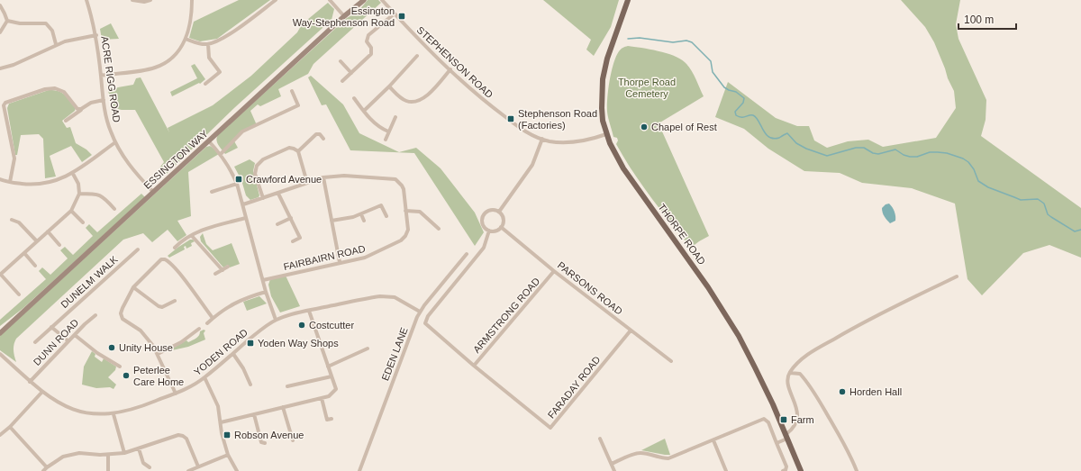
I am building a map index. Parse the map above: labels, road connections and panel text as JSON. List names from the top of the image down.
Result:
{
  "streets": {
    "main road": ["THORPE ROAD"],
    "street": [
      "STEPHENSON ROAD",
      "ACRE RIGG ROAD",
      "ESSINGTON WAY",
      "FAIRBAIRN ROAD",
      "DUNELM WALK",
      "PARSONS ROAD",
      "ARMSTRONG ROAD",
      "DUNN ROAD",
      "YODEN ROAD",
      "EDEN LANE",
      "FARADAY ROAD"
    ]
  },
  "crossings": [
    ["STEPHENSON ROAD", "THORPE ROAD"],
    ["ACRE RIGG ROAD", "ESSINGTON WAY"],
    ["PARSONS ROAD", "ARMSTRONG ROAD"],
    ["PARSONS ROAD", "FARADAY ROAD"],
    ["ARMSTRONG ROAD", "FARADAY ROAD"],
    ["DUNN ROAD", "YODEN ROAD"],
    ["YODEN ROAD", "EDEN LANE"]
  ],
  "parks": ["Thorpe Road Cemetery"],
  "places": {
    "transit": [
      "Essington Way-Stephenson Road",
      "Stephenson Road (Factories)",
      "Crawford Avenue",
      "Yoden Way Shops",
      "Farm",
      "Robson Avenue"
    ],
    "other": [
      "Chapel of Rest",
      "Costcutter",
      "Unity House",
      "Peterlee Care Home",
      "Horden Hall"
    ]
  },
  "scale_bar": "100 m"
}
